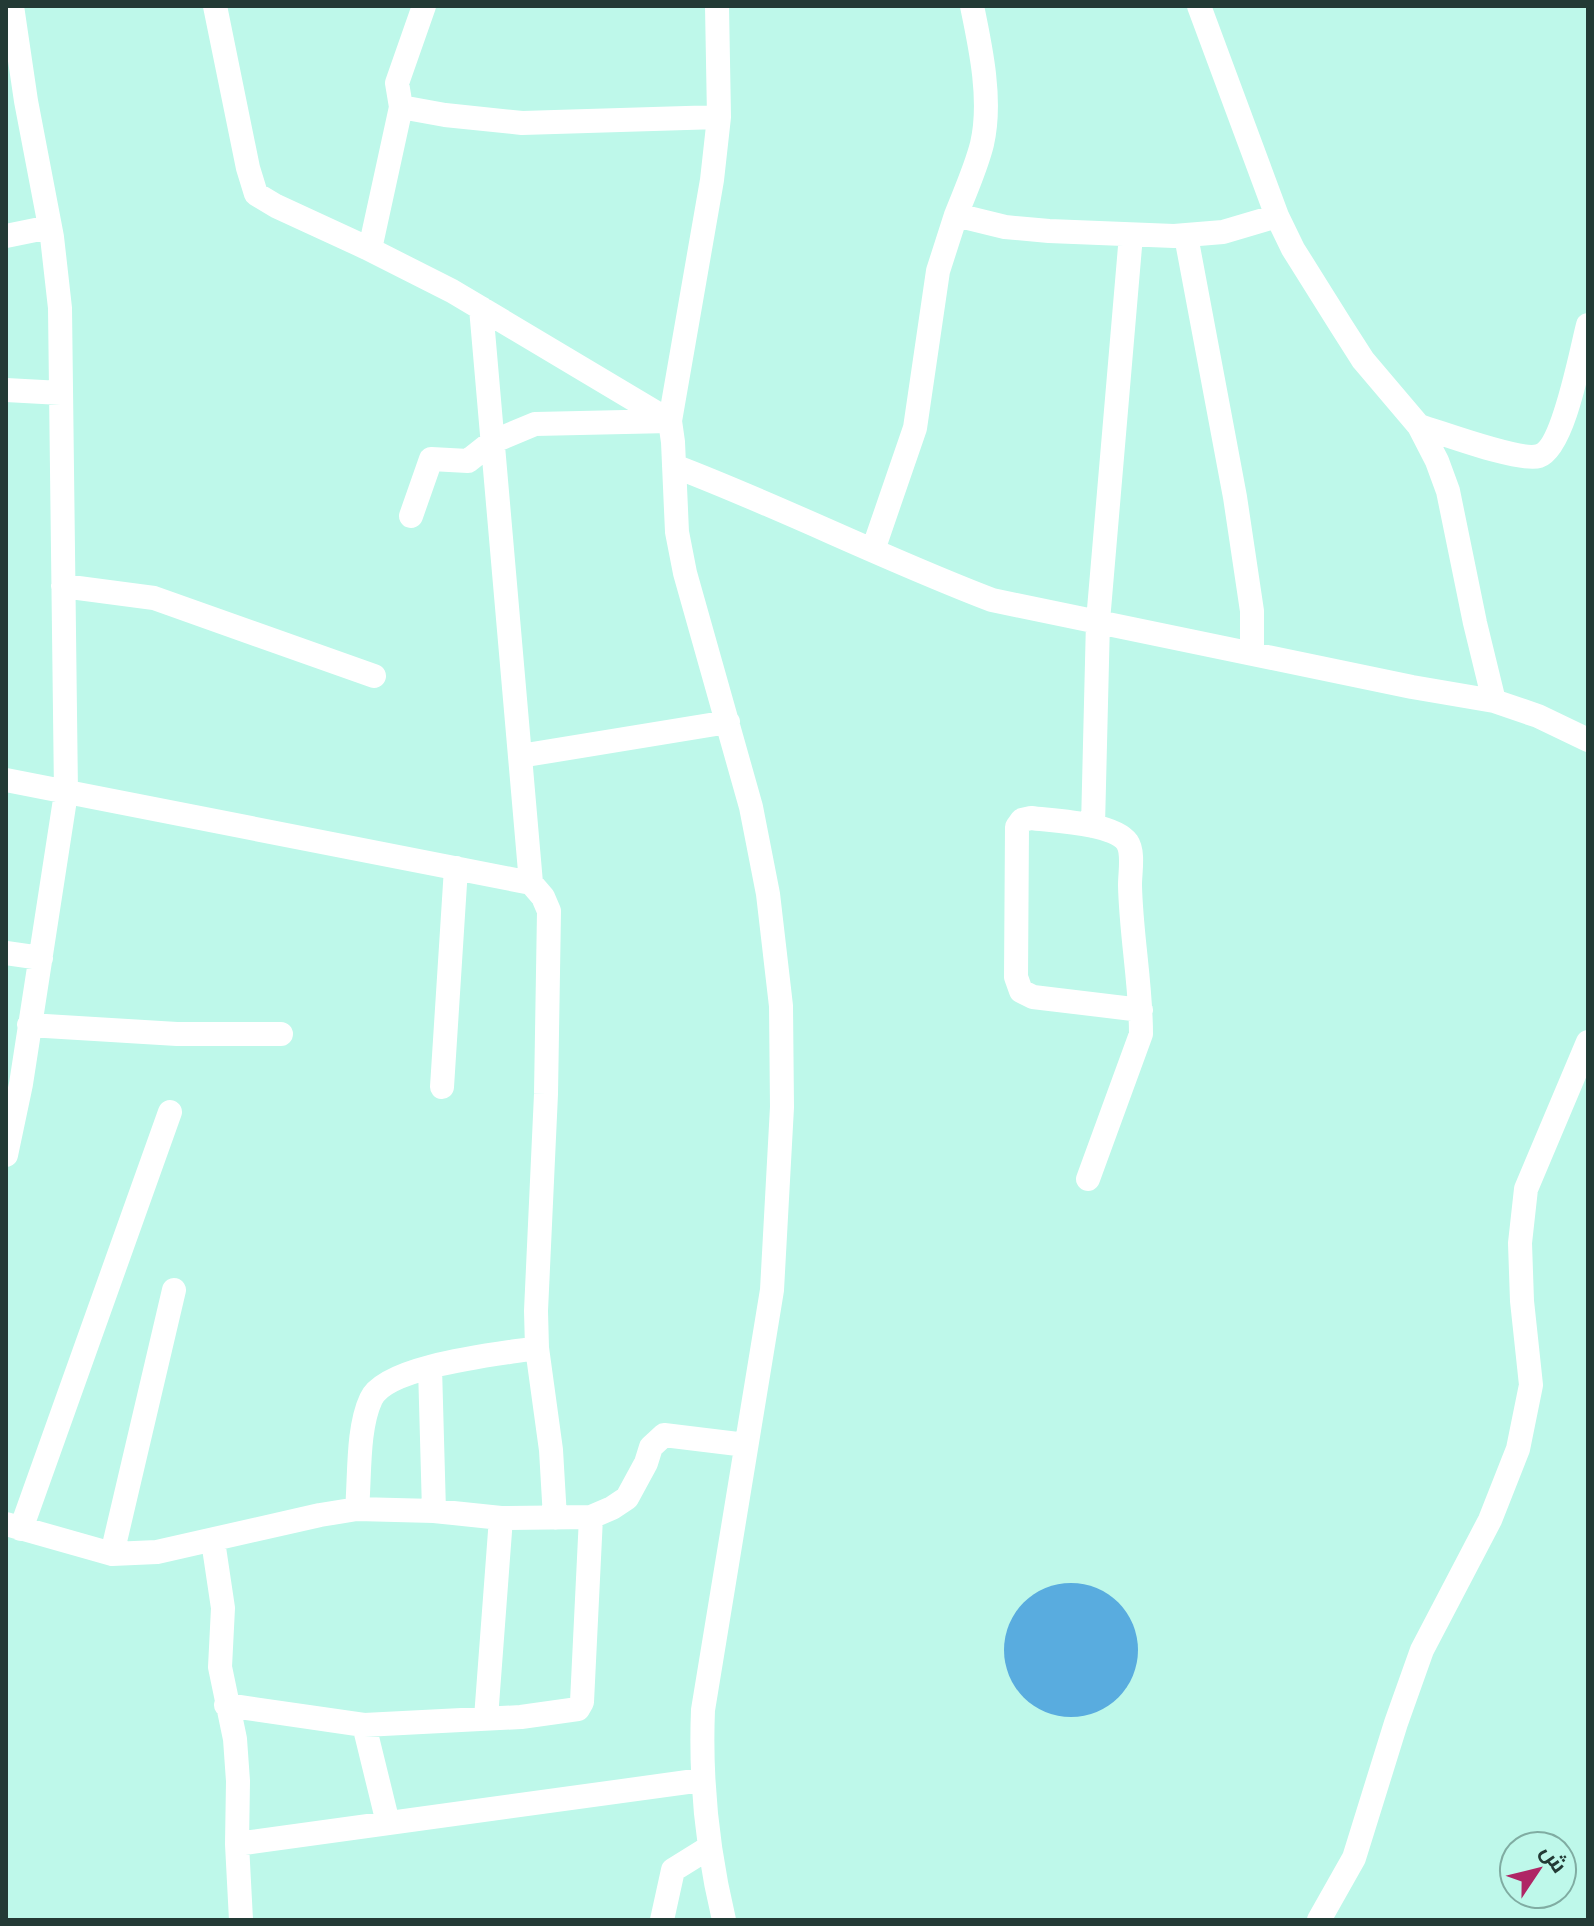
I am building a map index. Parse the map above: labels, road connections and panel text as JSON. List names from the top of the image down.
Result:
{
  "north": "top right"
}
